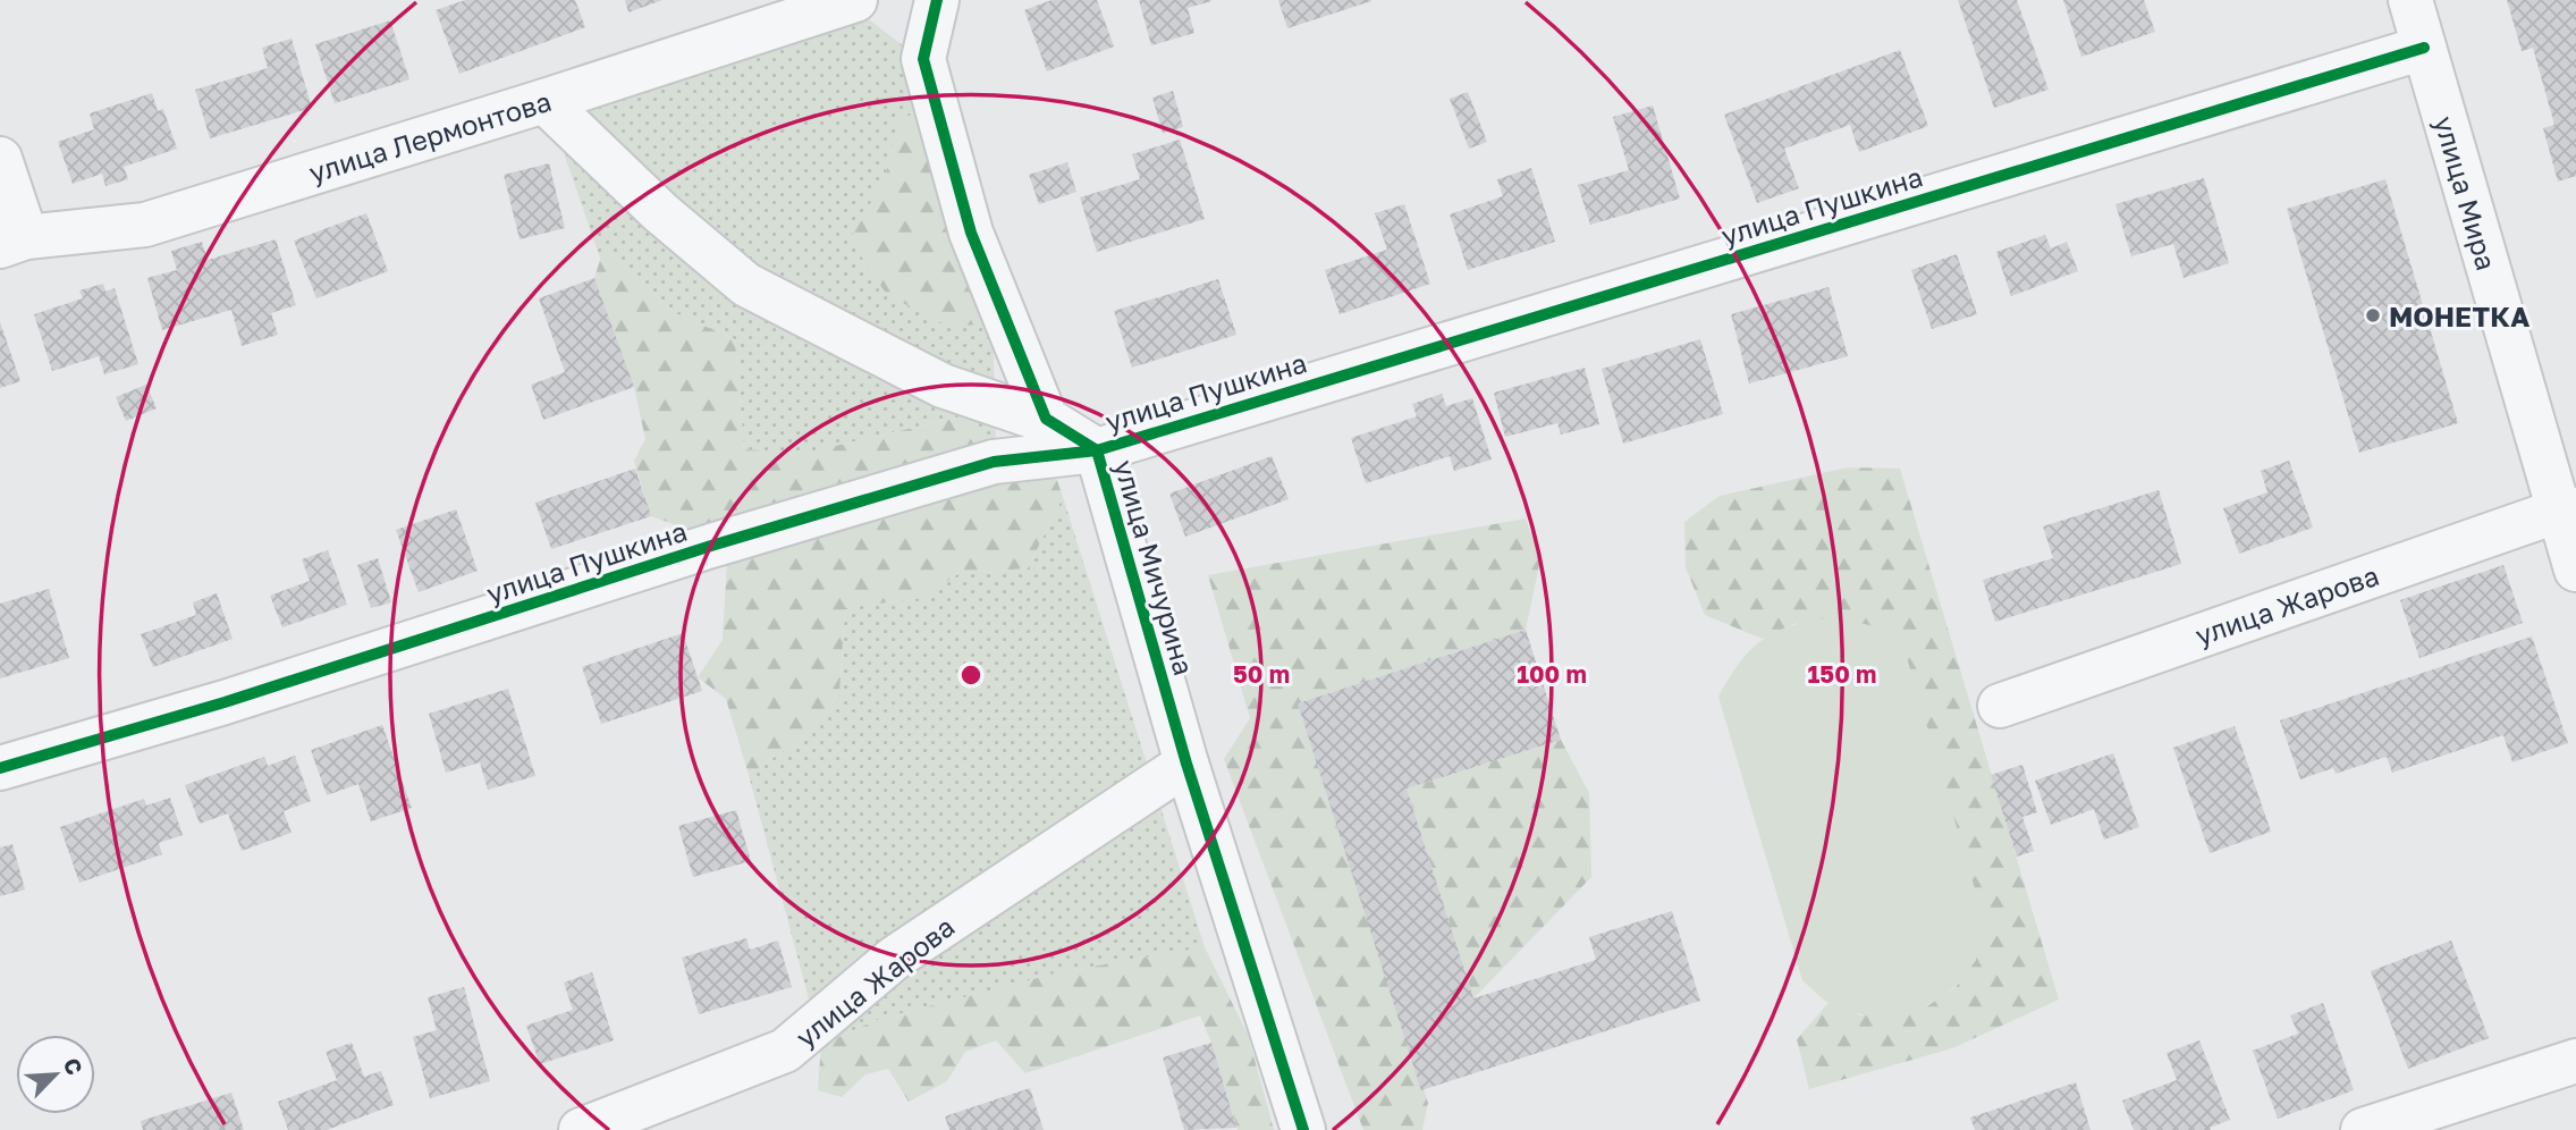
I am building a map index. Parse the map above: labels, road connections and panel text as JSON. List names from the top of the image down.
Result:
{
  "streets": {
    "street": [
      "улица Лермонтова",
      "улица Мира",
      "улица Пушкина",
      "улица Мичурина",
      "улица Жарова"
    ]
  },
  "crossings": [
    ["улица Лермонтова", "улица Мичурина"],
    ["улица Мира", "улица Пушкина"],
    ["улица Мира", "улица Жарова"],
    ["улица Пушкина", "улица Мичурина"],
    ["улица Мичурина", "улица Жарова"]
  ],
  "places": ["МОНЕТКА"],
  "north": "top right",
  "rings": ["50 m", "100 m", "150 m"]
}
